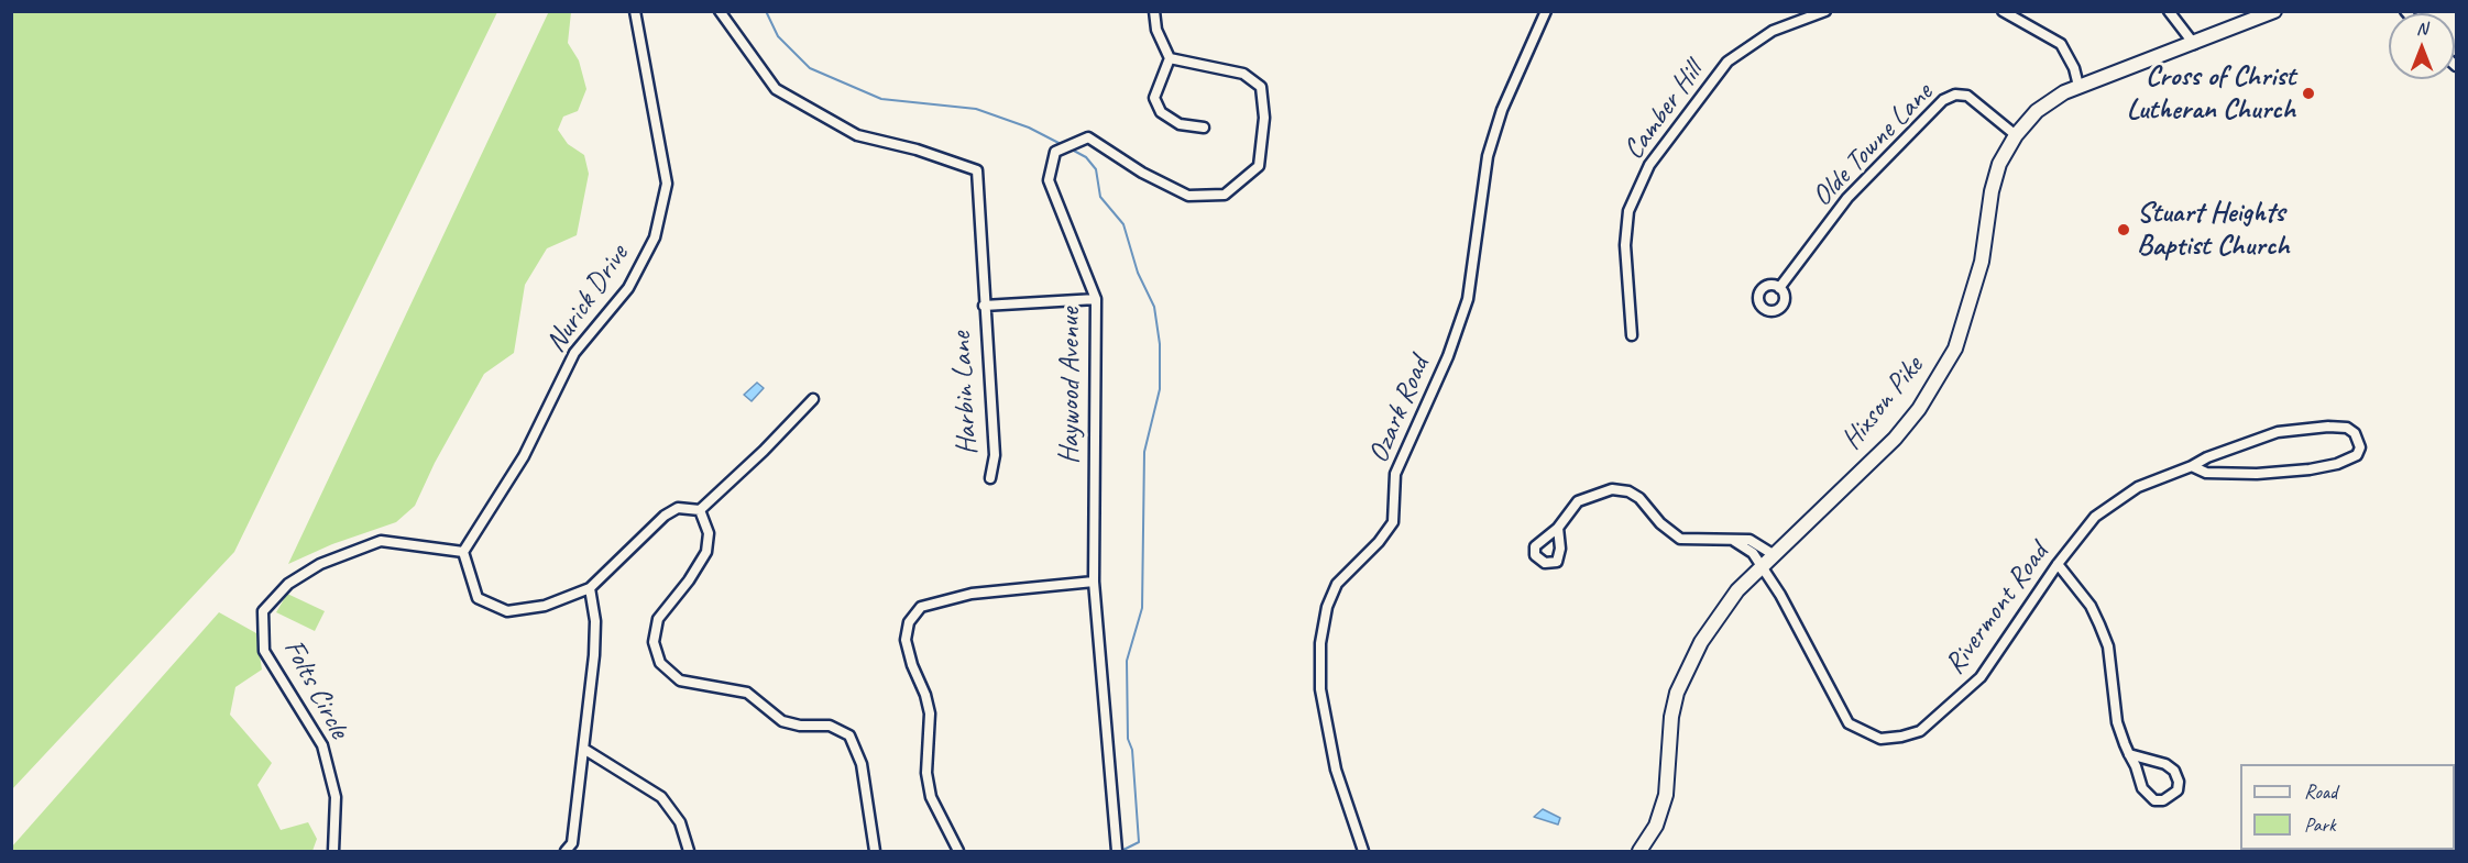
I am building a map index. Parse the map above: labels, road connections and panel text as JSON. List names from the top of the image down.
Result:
{
  "streets": {
    "main road": ["Hixson Pike"],
    "street": [
      "Camber Hill",
      "Olde Towne Lane",
      "Nurick Drive",
      "Haywood Avenue",
      "Harbin Lane",
      "Ozark Road",
      "Rivermont Road",
      "Folts Circle"
    ]
  },
  "crossings": [
    ["Olde Towne Lane", "Hixson Pike"],
    ["Nurick Drive", "Folts Circle"],
    ["Hixson Pike", "Rivermont Road"]
  ],
  "places": ["Cross of Christ Lutheran Church", "Stuart Heights Baptist Church"],
  "legend": ["Road", "Park"],
  "north": "top"
}
